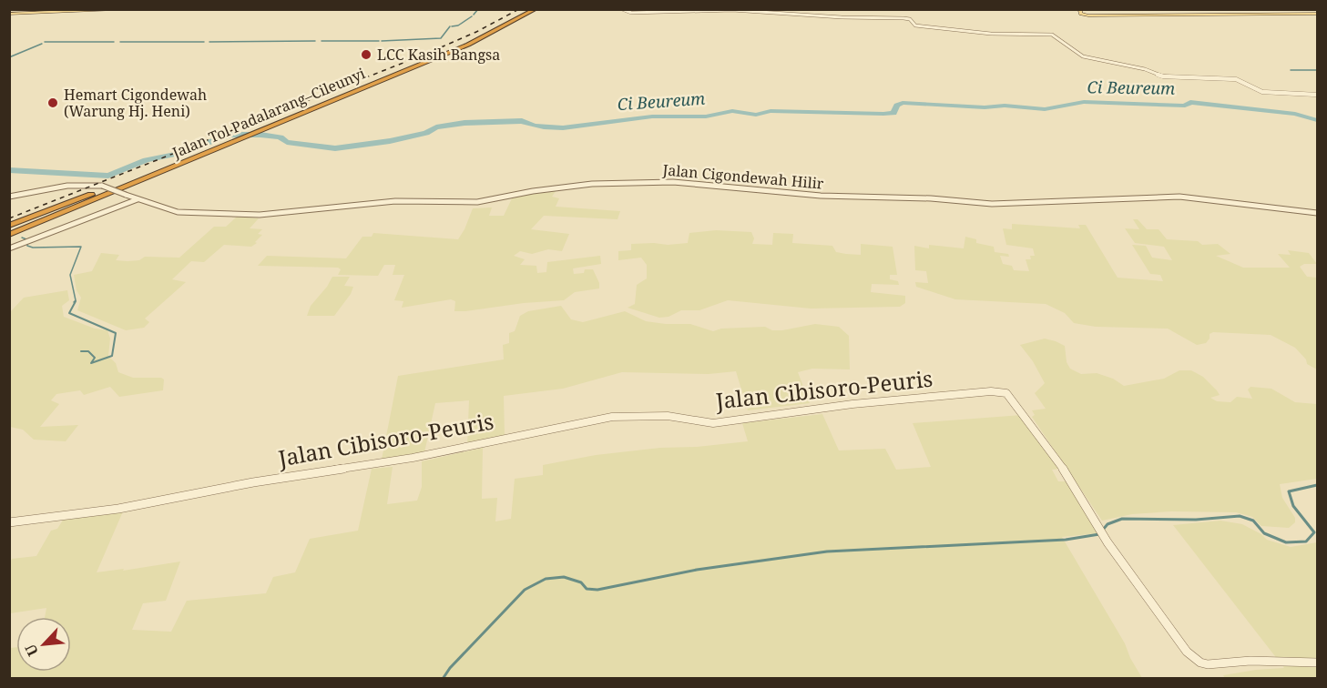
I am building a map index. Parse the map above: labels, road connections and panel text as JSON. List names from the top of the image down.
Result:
{
  "streets": {
    "highway": ["Jalan Tol Padalarang–Cileunyi"],
    "street": ["Jalan Cigondewah Hilir", "Jalan Cibisoro-Peuris"]
  },
  "water": ["Ci Beureum"],
  "places": ["LCC Kasih Bangsa", "Hemart Cigondewah (Warung Hj. Heni)"],
  "north": "bottom left"
}
